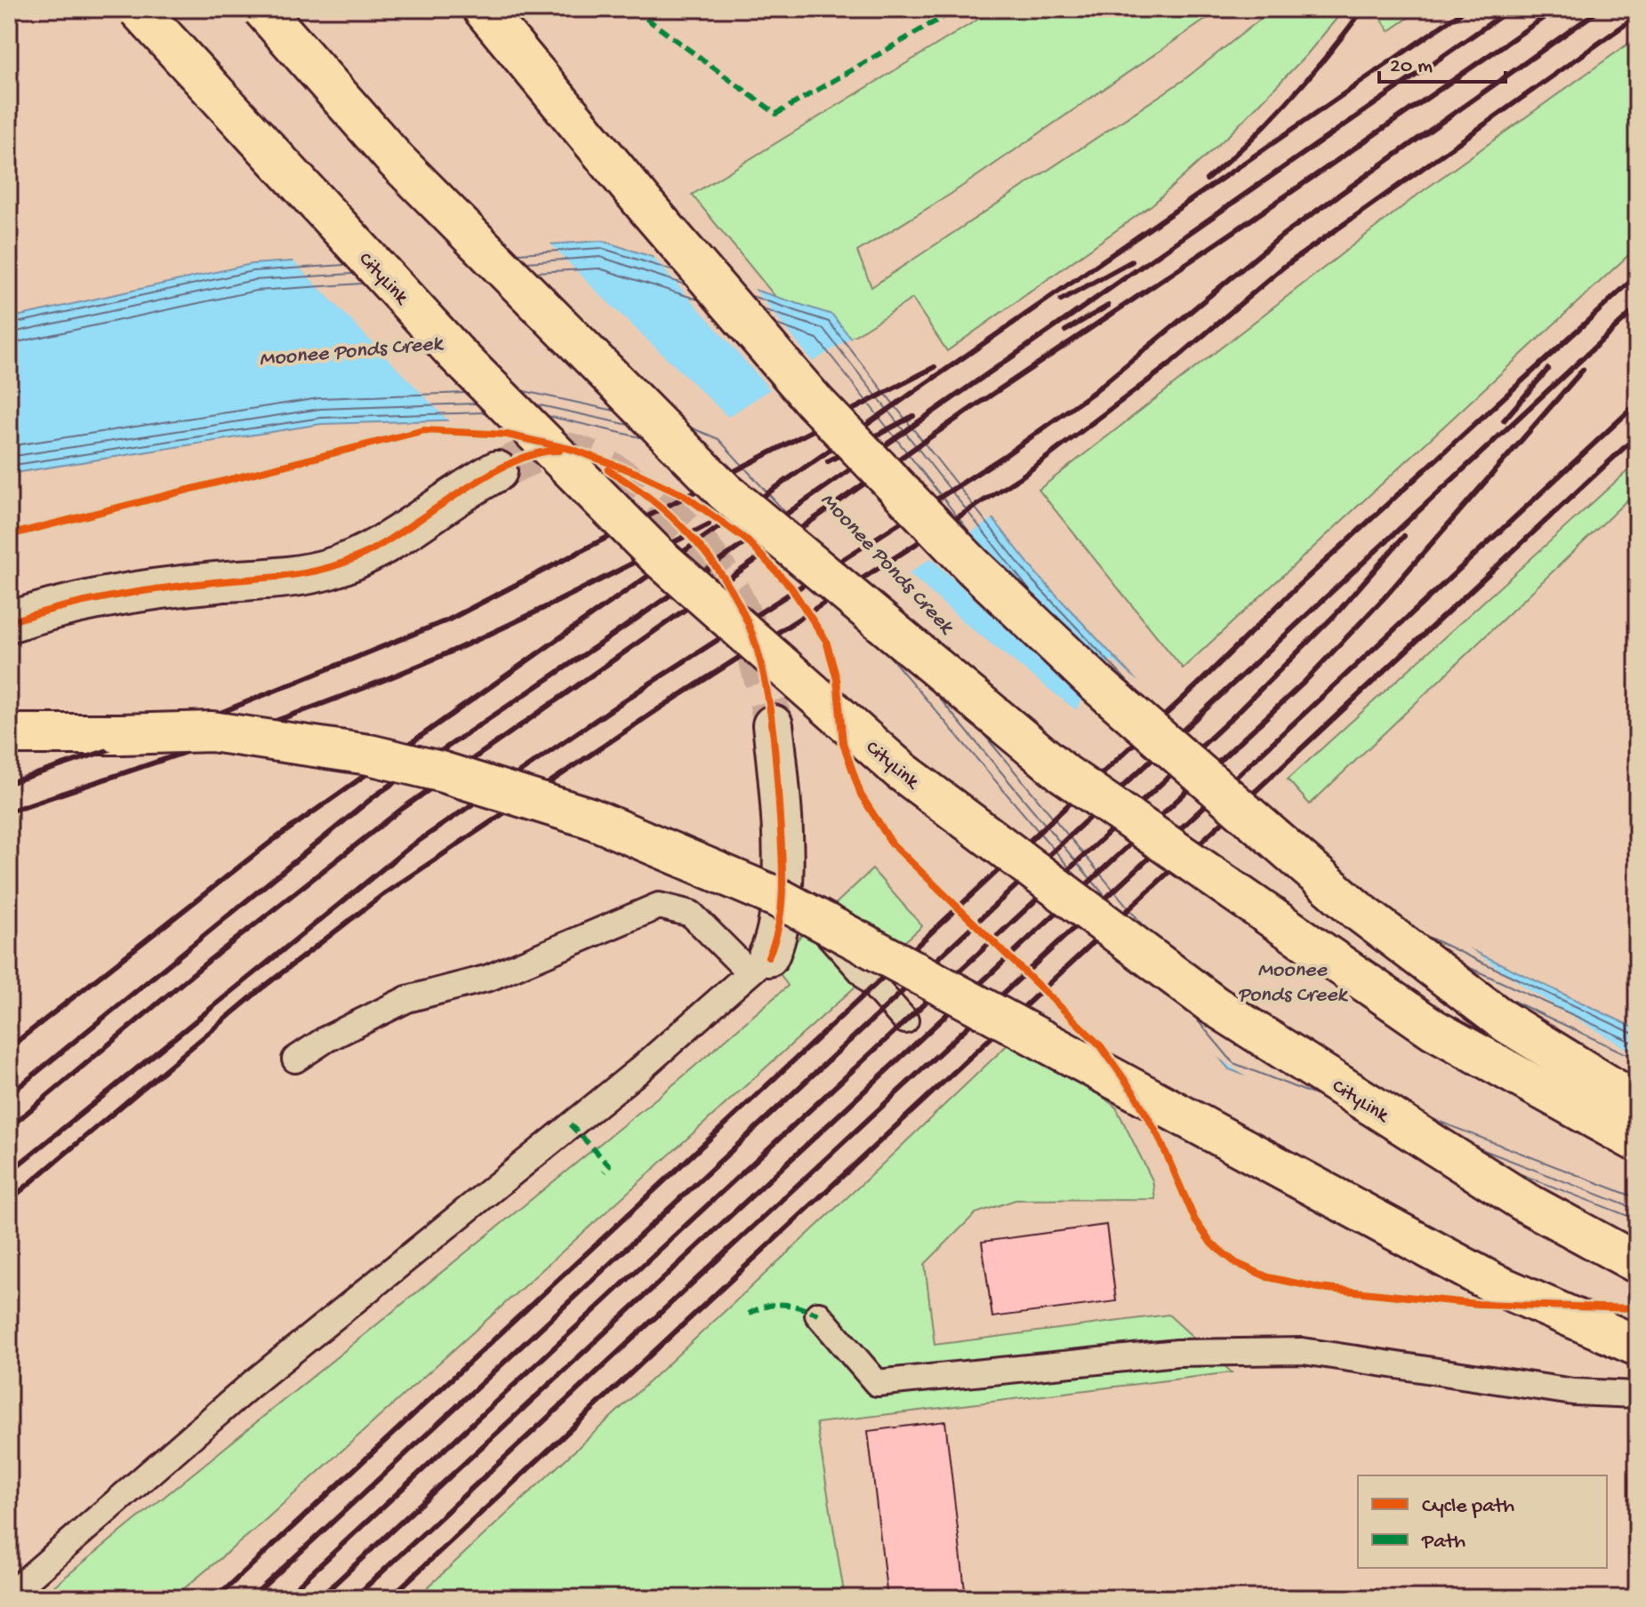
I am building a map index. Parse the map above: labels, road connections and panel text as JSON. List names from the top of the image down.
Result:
{
  "streets": {
    "highway": ["CityLink"]
  },
  "water": ["Moonee Ponds Creek"],
  "legend": ["Cycle path", "Path"],
  "scale_bar": "20 m"
}
